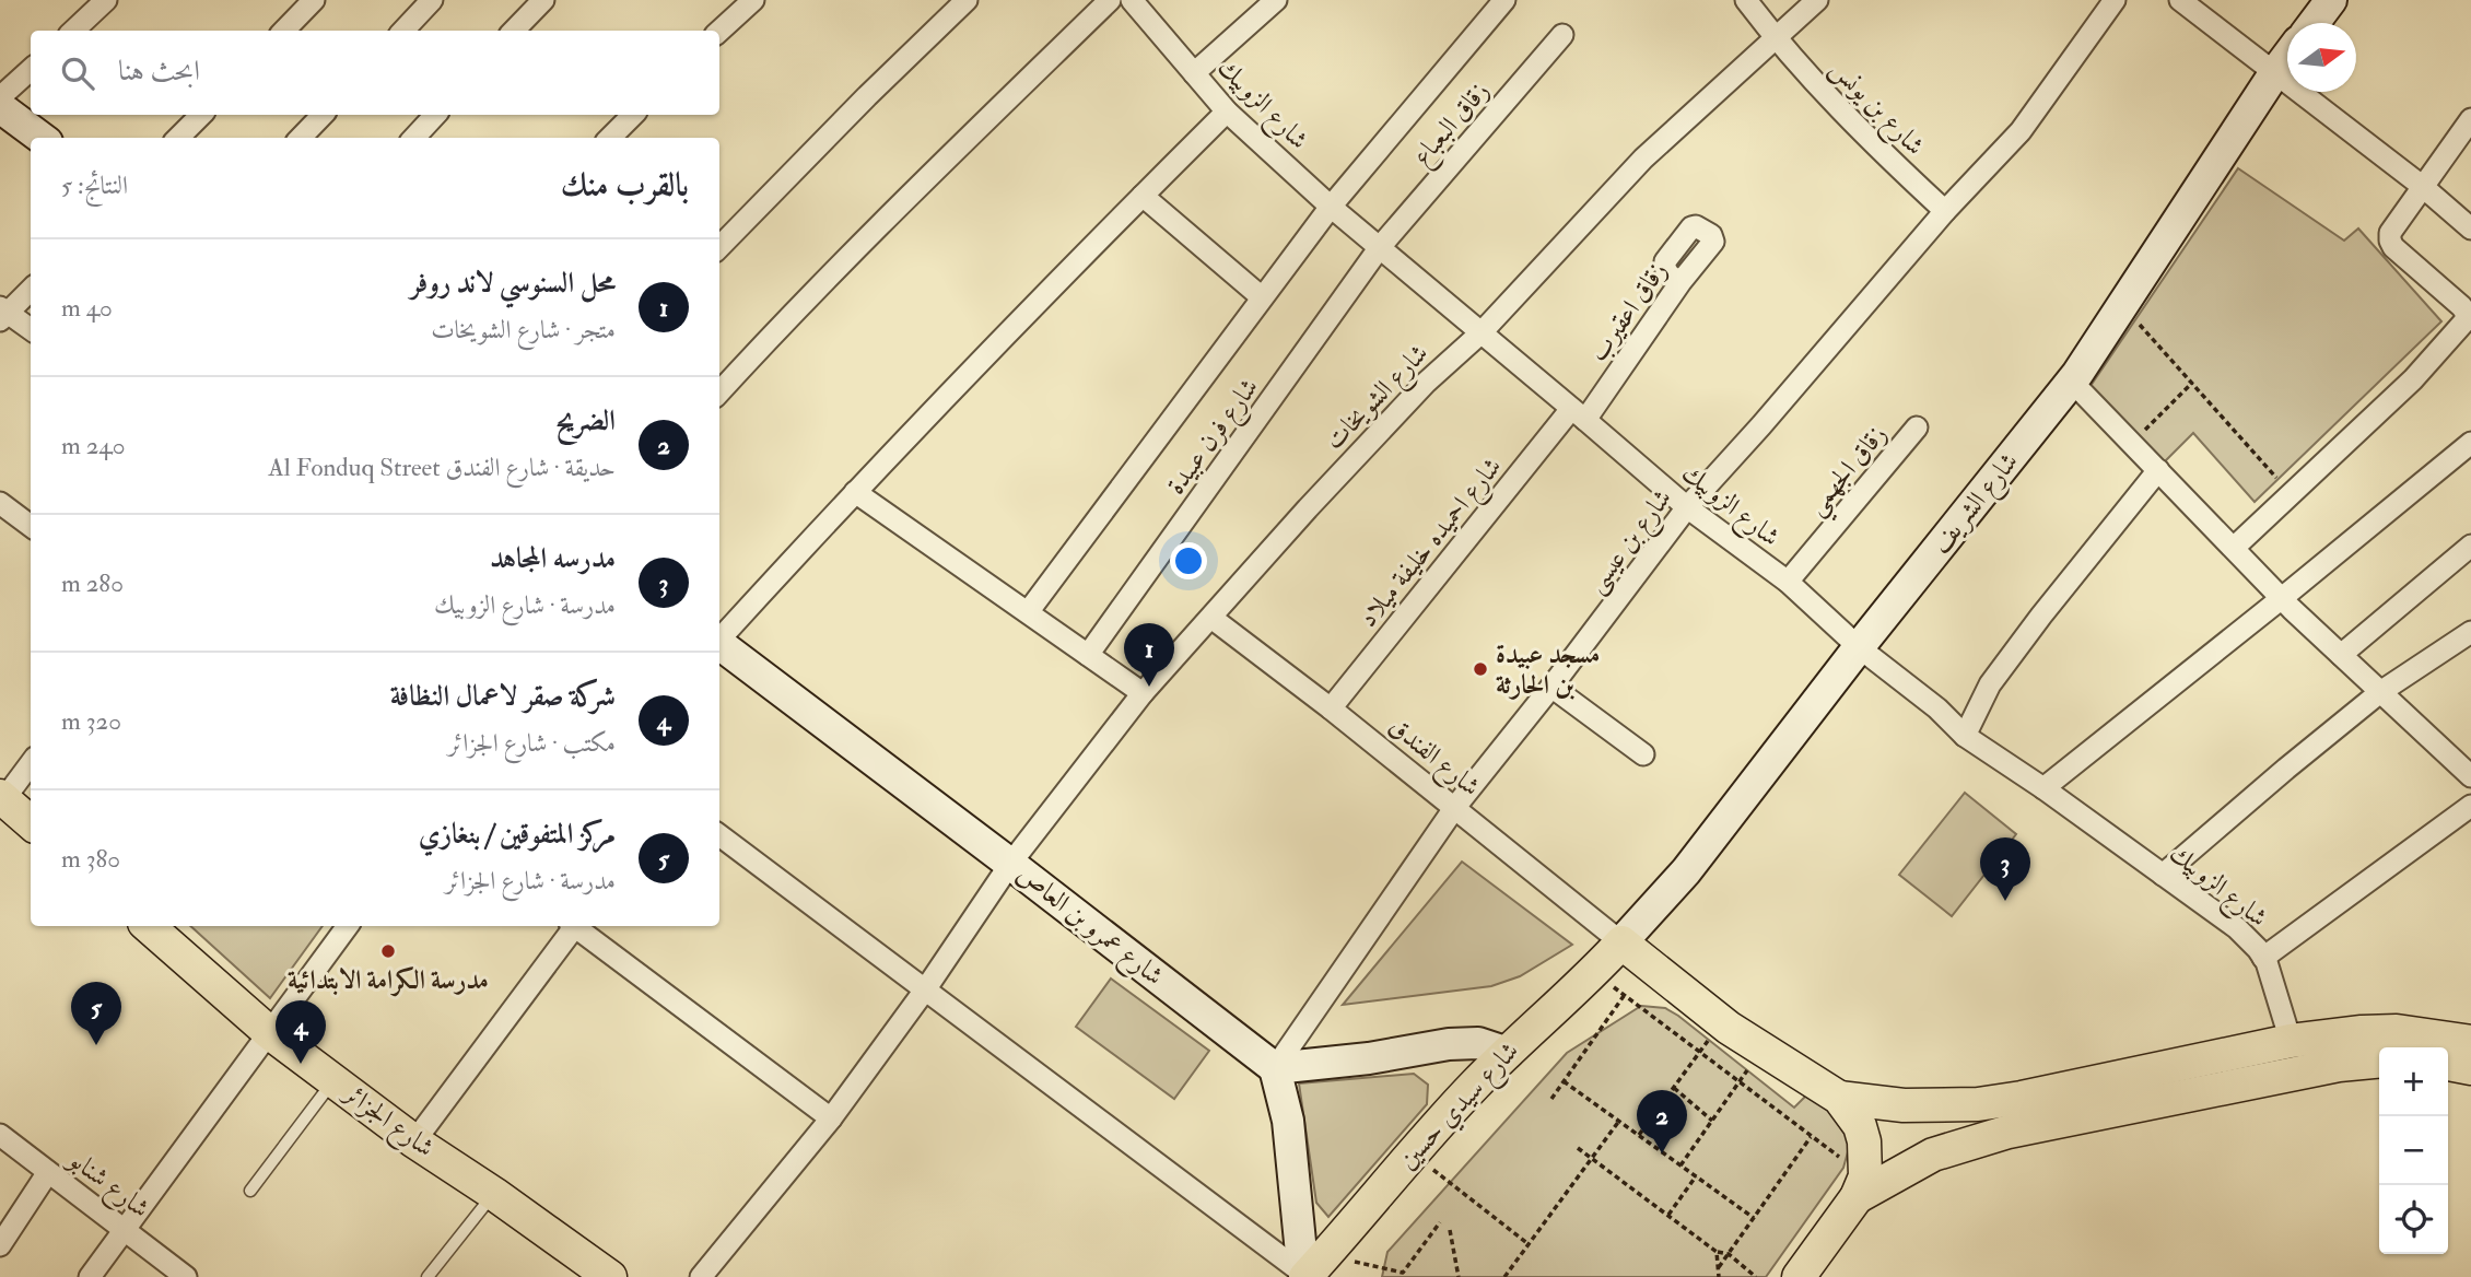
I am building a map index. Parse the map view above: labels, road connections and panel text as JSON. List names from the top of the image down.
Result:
{
  "streets": {
    "main road": ["شارع سيدي حسين", "شارع الجزائر"],
    "street": [
      "شارع الزوبيك",
      "شارع بن يونس",
      "زقاق البعباع",
      "زقاق اعقيرب",
      "شارع الشويخات",
      "شارع فرن عبيدة",
      "زقاق الجهمي",
      "شارع الشريف",
      "شارع بن عيسى",
      "شارع احميده خليفة ميلاد",
      "شارع الفندق",
      "شارع عمرو بن العاص",
      "شارع شنابو"
    ]
  },
  "crossings": [
    ["شارع الزوبيك", "زقاق البعباع"],
    ["شارع الزوبيك", "زقاق اعقيرب"],
    ["شارع الزوبيك", "شارع الشويخات"],
    ["شارع الزوبيك", "شارع فرن عبيدة"],
    ["شارع الزوبيك", "زقاق الجهمي"],
    ["شارع الزوبيك", "شارع الشريف"],
    ["شارع الزوبيك", "شارع بن عيسى"],
    ["شارع الزوبيك", "شارع احميده خليفة ميلاد"],
    ["شارع بن يونس", "شارع الشويخات"],
    ["شارع بن يونس", "شارع بن عيسى"],
    ["زقاق البعباع", "شارع فرن عبيدة"],
    ["زقاق اعقيرب", "شارع احميده خليفة ميلاد"],
    ["شارع الشويخات", "شارع الفندق"],
    ["شارع الشويخات", "شارع عمرو بن العاص"],
    ["شارع الشريف", "شارع الفندق"],
    ["شارع الشريف", "شارع سيدي حسين"],
    ["شارع بن عيسى", "شارع الفندق"],
    ["شارع بن عيسى", "شارع عمرو بن العاص"],
    ["شارع احميده خليفة ميلاد", "شارع الفندق"],
    ["شارع الفندق", "شارع سيدي حسين"]
  ],
  "places": ["مسجد عبيدة بن الحارثة", "مدرسة الكرامة الابتدائية"],
  "north": "right",
  "page": {
    "search": "ابحث هنا",
    "heading": ["بالقرب منك", "النتائج: 5"],
    "list": [
      {
        "mark": "1",
        "name": "محل السنوسي لاند روفر",
        "note": "متجر · شارع الشويخات",
        "value": "40 m"
      },
      {
        "mark": "2",
        "name": "الضريح",
        "note": "حديقة · شارع الفندق Al Fonduq Street",
        "value": "240 m"
      },
      {
        "mark": "3",
        "name": "مدرسه المجاهد",
        "note": "مدرسة · شارع الزوبيك",
        "value": "280 m"
      },
      {
        "mark": "4",
        "name": "شركة صقر لاعمال النظافة",
        "note": "مكتب · شارع الجزائر",
        "value": "320 m"
      },
      {
        "mark": "5",
        "name": "مركز المتفوقين / بنغازي",
        "note": "مدرسة · شارع الجزائر",
        "value": "380 m"
      }
    ],
    "pins": [
      "1",
      "3",
      "5",
      "4",
      "2"
    ],
    "map_buttons": ["+", "−"]
  }
}
